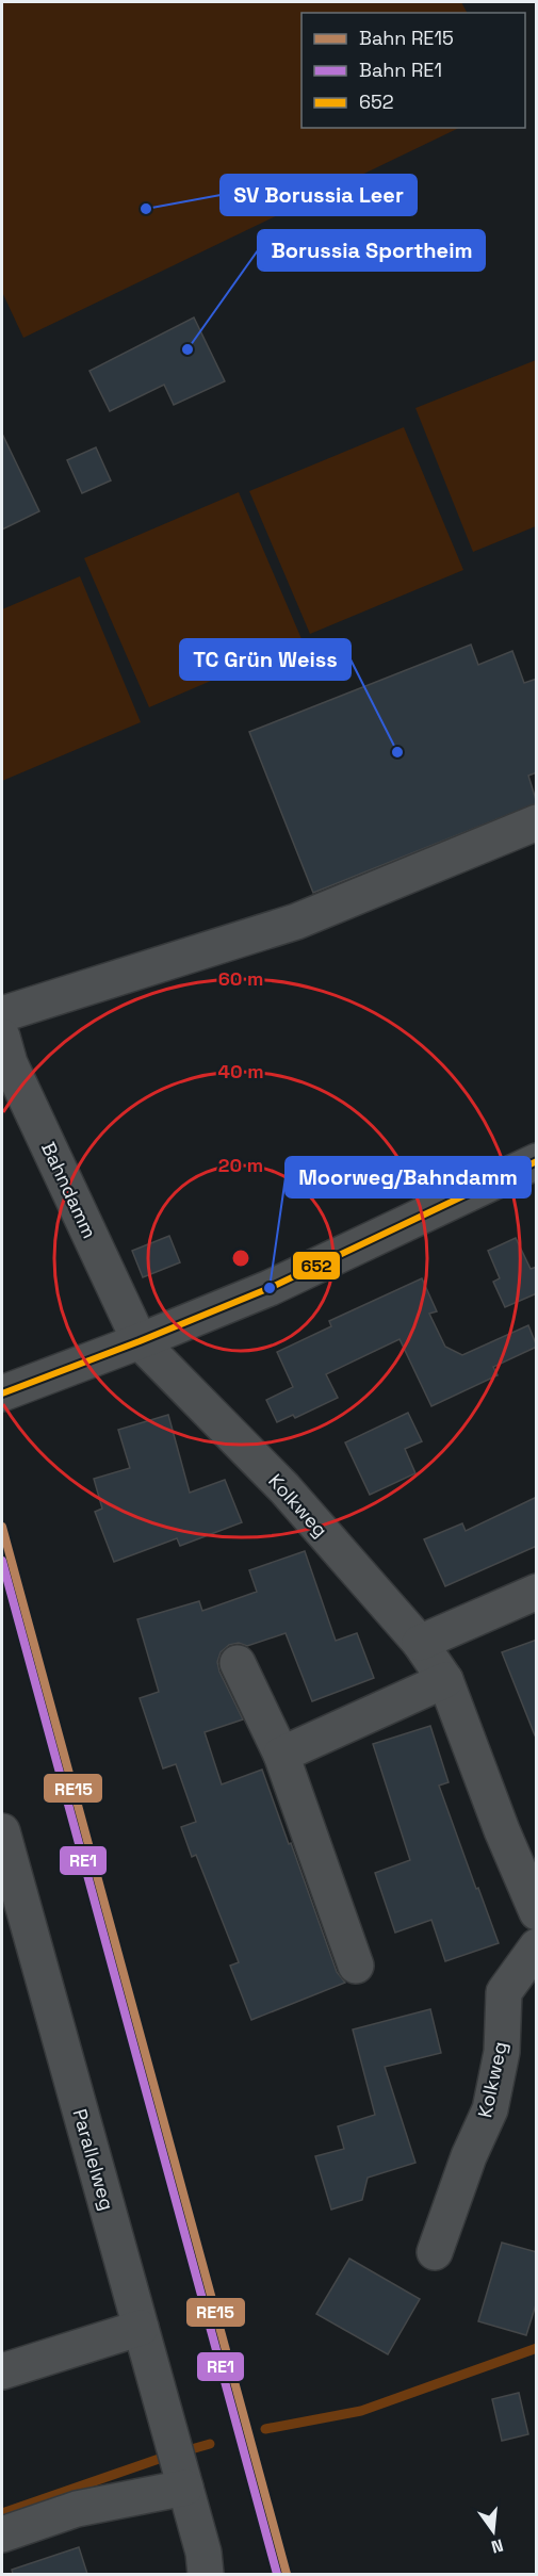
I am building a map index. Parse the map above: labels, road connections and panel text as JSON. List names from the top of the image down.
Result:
{
  "streets": {
    "street": ["Bahndamm", "Kolkweg", "Parallelweg"]
  },
  "crossings": [
    ["Bahndamm", "Kolkweg"]
  ],
  "places": [
    "SV Borussia Leer",
    "Borussia Sportheim",
    "TC Grün Weiss",
    "Moorweg/Bahndamm"
  ],
  "lines": ["transit line 652", "rail line RE15", "rail line RE1"],
  "legend": ["Bahn RE15", "Bahn RE1", "652"],
  "north": "bottom",
  "rings": ["60 m", "40 m", "20 m"]
}
